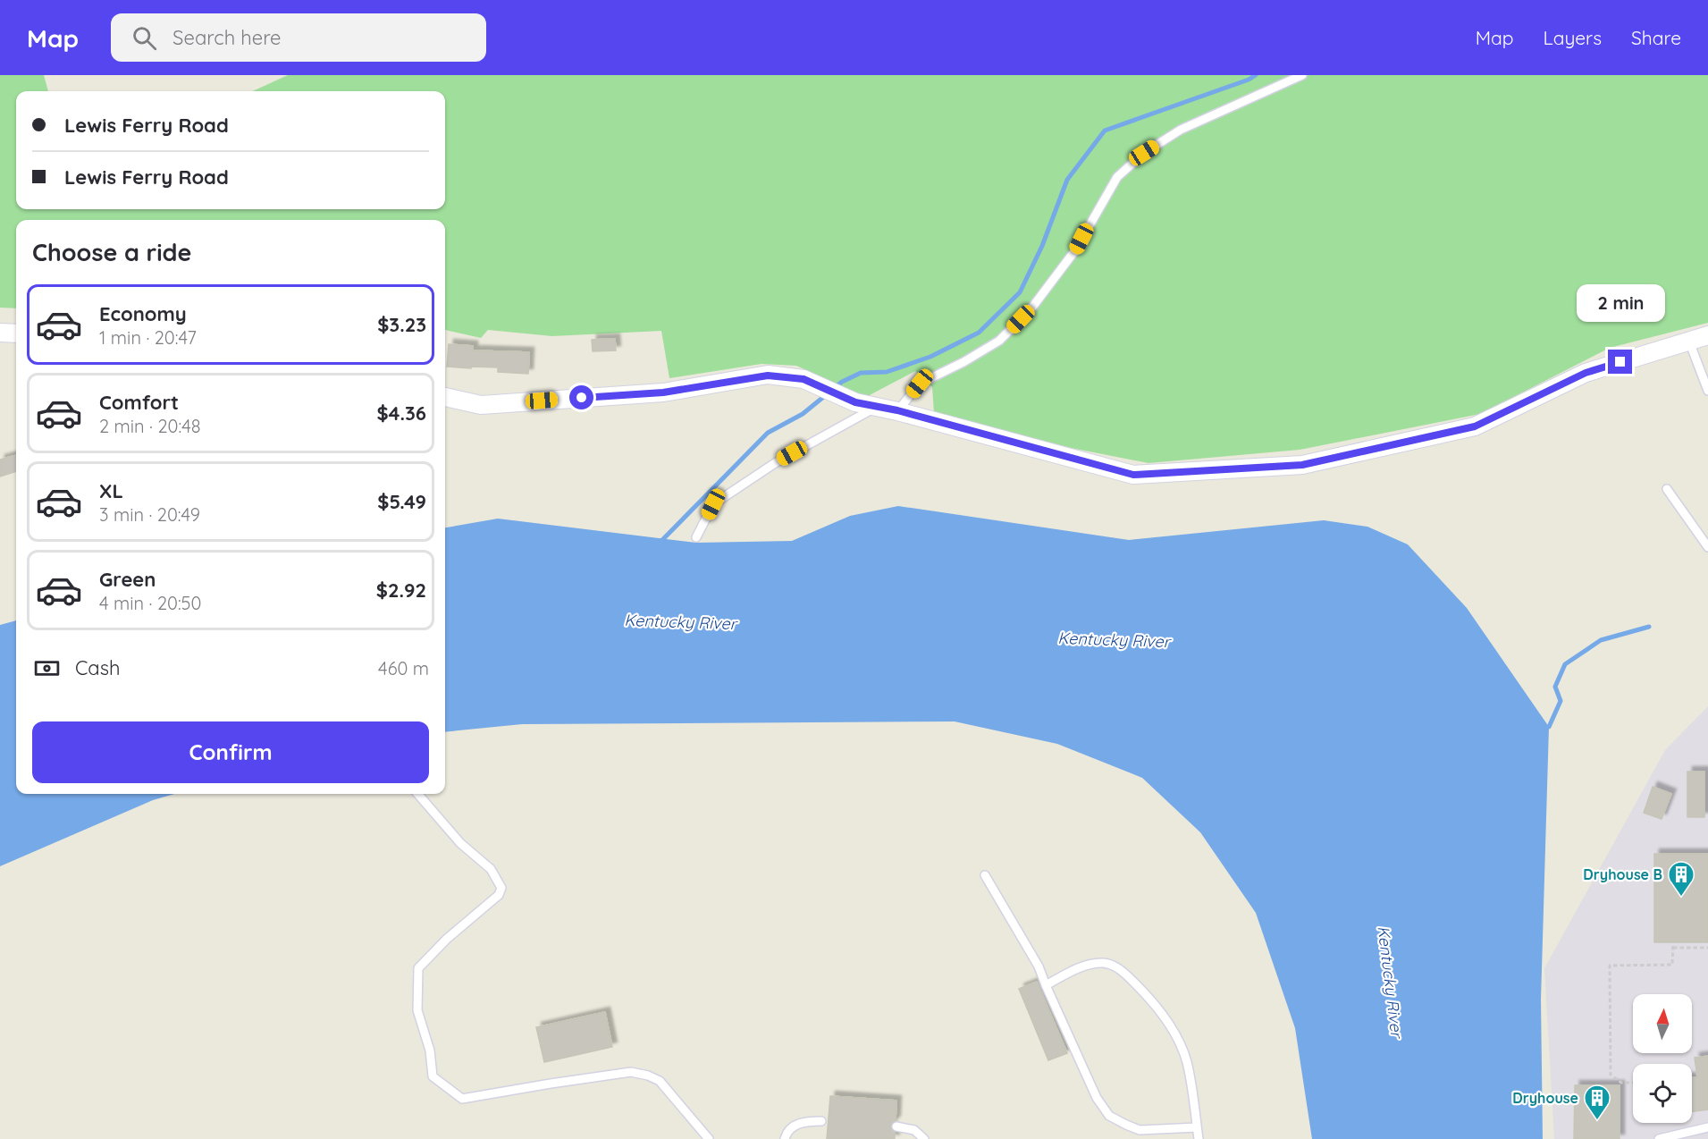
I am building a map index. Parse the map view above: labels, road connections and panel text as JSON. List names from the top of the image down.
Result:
{
  "water": ["Kentucky River"],
  "places": {
    "building": ["Dryhouse B", "Dryhouse"]
  },
  "north": "top",
  "page": {
    "header": "Map",
    "search": "Search here",
    "nav": ["Map", "Layers", "Share"],
    "banner": ["Lewis Ferry Road", "Lewis Ferry Road"],
    "heading": "Choose a ride",
    "bubble": "2 min",
    "list": [
      {
        "name": "Economy",
        "note": "1 min · 20:47",
        "value": "$3.23"
      },
      {
        "name": "Comfort",
        "note": "2 min · 20:48",
        "value": "$4.36"
      },
      {
        "name": "XL",
        "note": "3 min · 20:49",
        "value": "$5.49"
      },
      {
        "name": "Green",
        "note": "4 min · 20:50",
        "value": "$2.92"
      }
    ],
    "pay": ["Cash", "460 m"],
    "buttons": "Confirm"
  }
}
